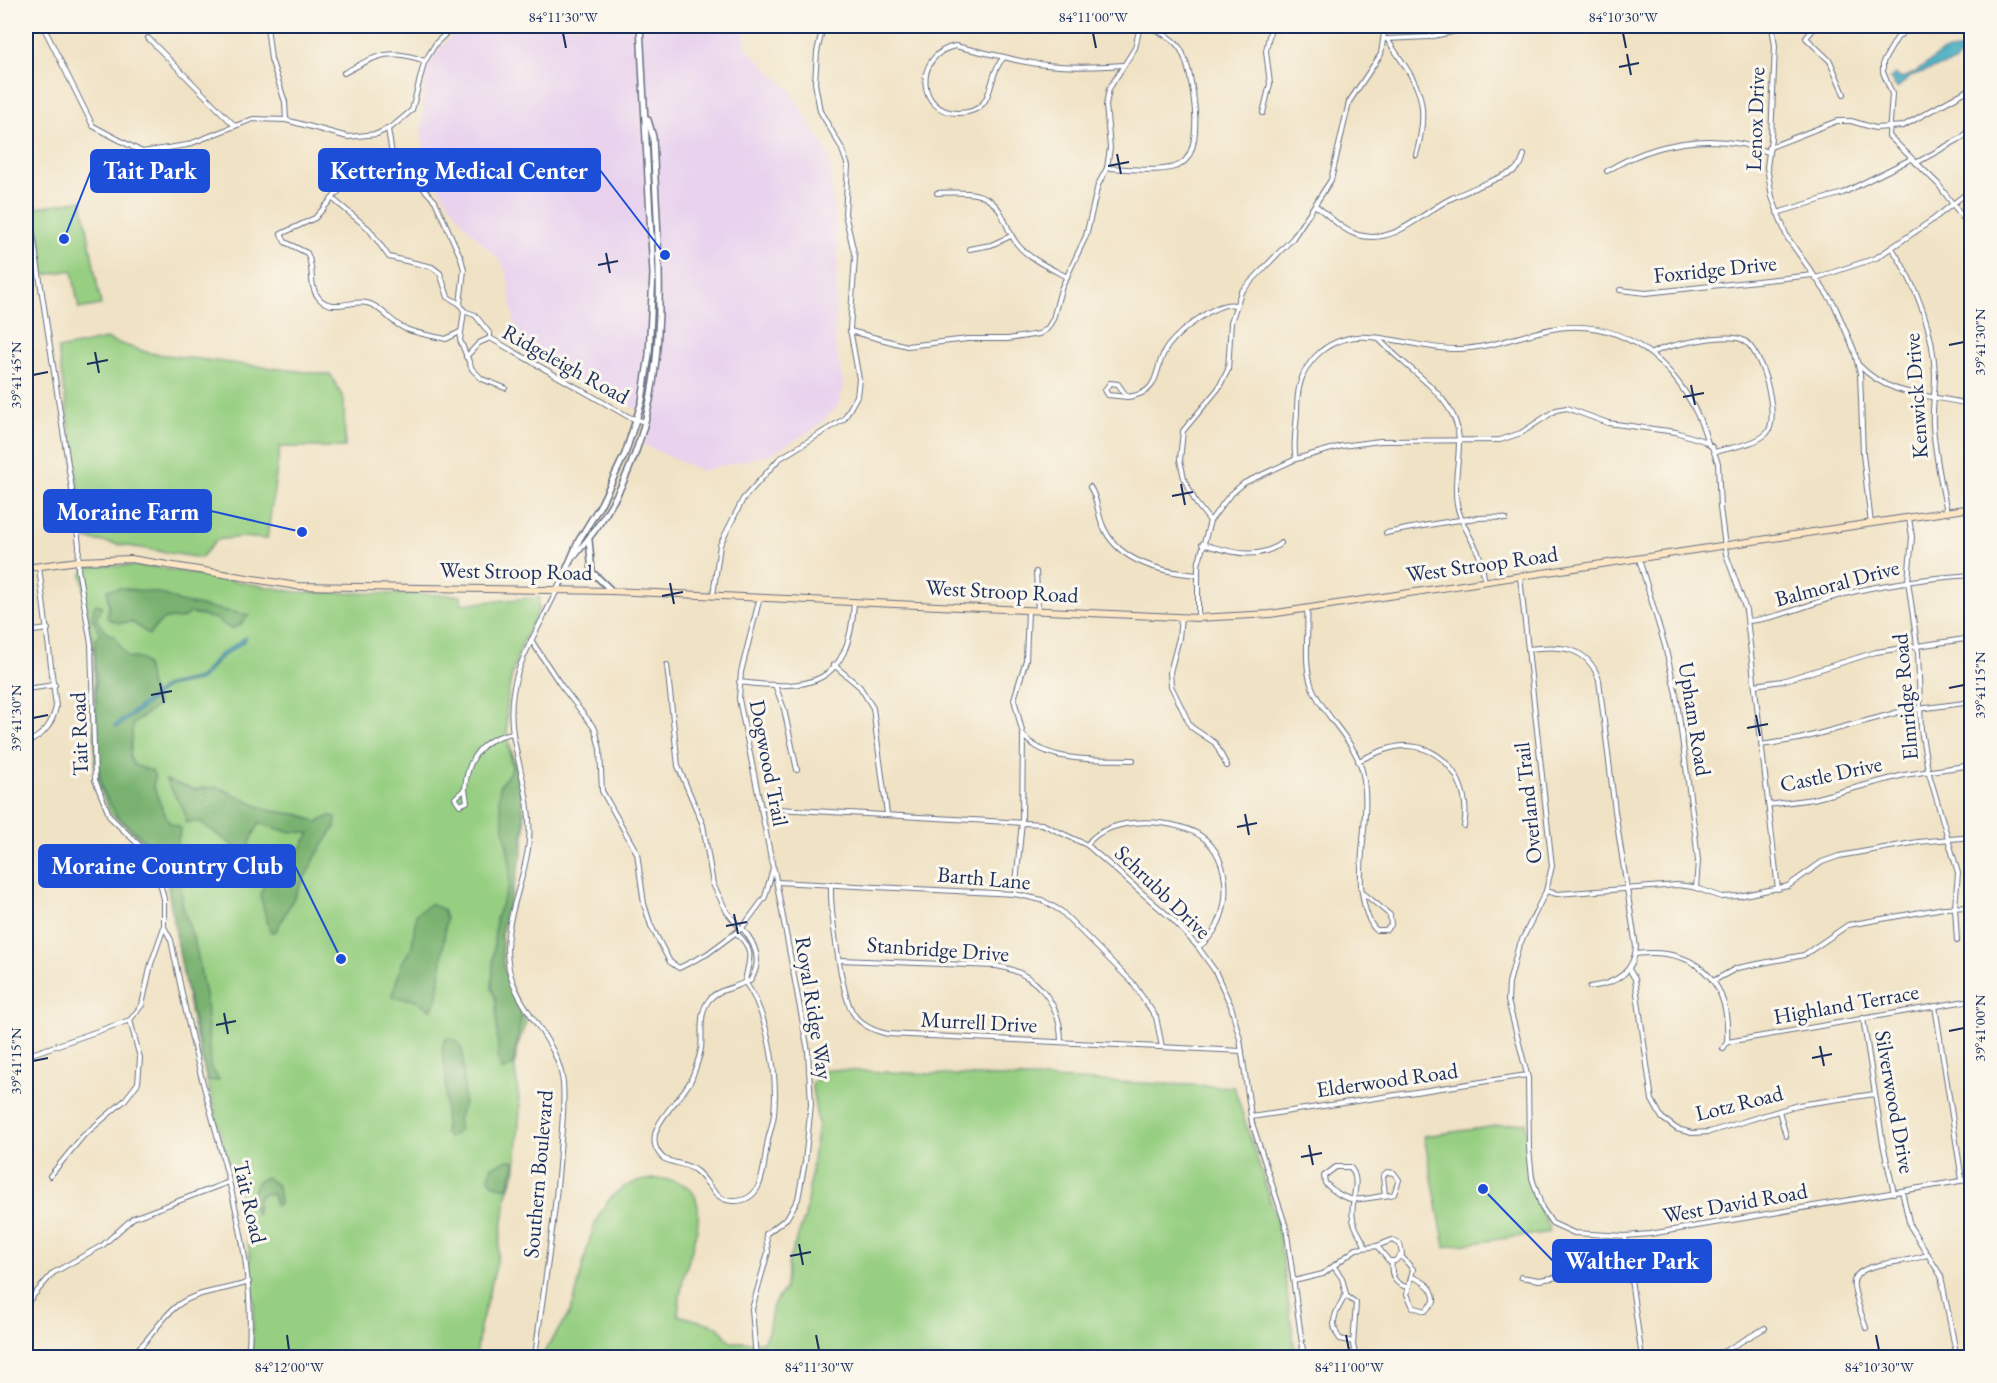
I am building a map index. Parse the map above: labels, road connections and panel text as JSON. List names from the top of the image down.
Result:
{
  "streets": {
    "main road": ["West Stroop Road"],
    "street": [
      "Lenox Drive",
      "Foxridge Drive",
      "Ridgeleigh Road",
      "Kenwick Drive",
      "Balmoral Drive",
      "Elmridge Road",
      "Upham Road",
      "Tait Road",
      "Dogwood Trail",
      "Castle Drive",
      "Overland Trail",
      "Barth Lane",
      "Schrubb Drive",
      "Stanbridge Drive",
      "Highland Terrace",
      "Royal Ridge Way",
      "Murrell Drive",
      "Elderwood Road",
      "Silverwood Drive",
      "Lotz Road",
      "Southern Boulevard",
      "West David Road"
    ]
  },
  "crossings": [
    ["Lenox Drive", "Foxridge Drive"],
    ["Lenox Drive", "West Stroop Road"],
    ["Foxridge Drive", "Kenwick Drive"],
    ["Ridgeleigh Road", "Southern Boulevard"],
    ["Kenwick Drive", "West Stroop Road"],
    ["West Stroop Road", "Elmridge Road"],
    ["West Stroop Road", "Upham Road"],
    ["West Stroop Road", "Tait Road"],
    ["West Stroop Road", "Dogwood Trail"],
    ["West Stroop Road", "Overland Trail"],
    ["West Stroop Road", "Southern Boulevard"],
    ["Balmoral Drive", "Elmridge Road"],
    ["Elmridge Road", "Castle Drive"],
    ["Dogwood Trail", "Schrubb Drive"],
    ["Overland Trail", "Elderwood Road"],
    ["Overland Trail", "West David Road"],
    ["Barth Lane", "Royal Ridge Way"],
    ["Barth Lane", "Murrell Drive"],
    ["Schrubb Drive", "Murrell Drive"],
    ["Schrubb Drive", "Elderwood Road"],
    ["Stanbridge Drive", "Murrell Drive"],
    ["Highland Terrace", "Silverwood Drive"],
    ["Silverwood Drive", "Lotz Road"],
    ["Silverwood Drive", "West David Road"]
  ],
  "places": [
    "Tait Park",
    "Kettering Medical Center",
    "Moraine Farm",
    "Moraine Country Club",
    "Walther Park"
  ],
  "coordinates": [
    "84°11'30\"W",
    "84°11'00\"W",
    "84°10'30\"W",
    "39°41'30\"N",
    "39°41'45\"N",
    "39°41'15\"N",
    "39°41'00\"N",
    "84°12'00\"W"
  ]
}
